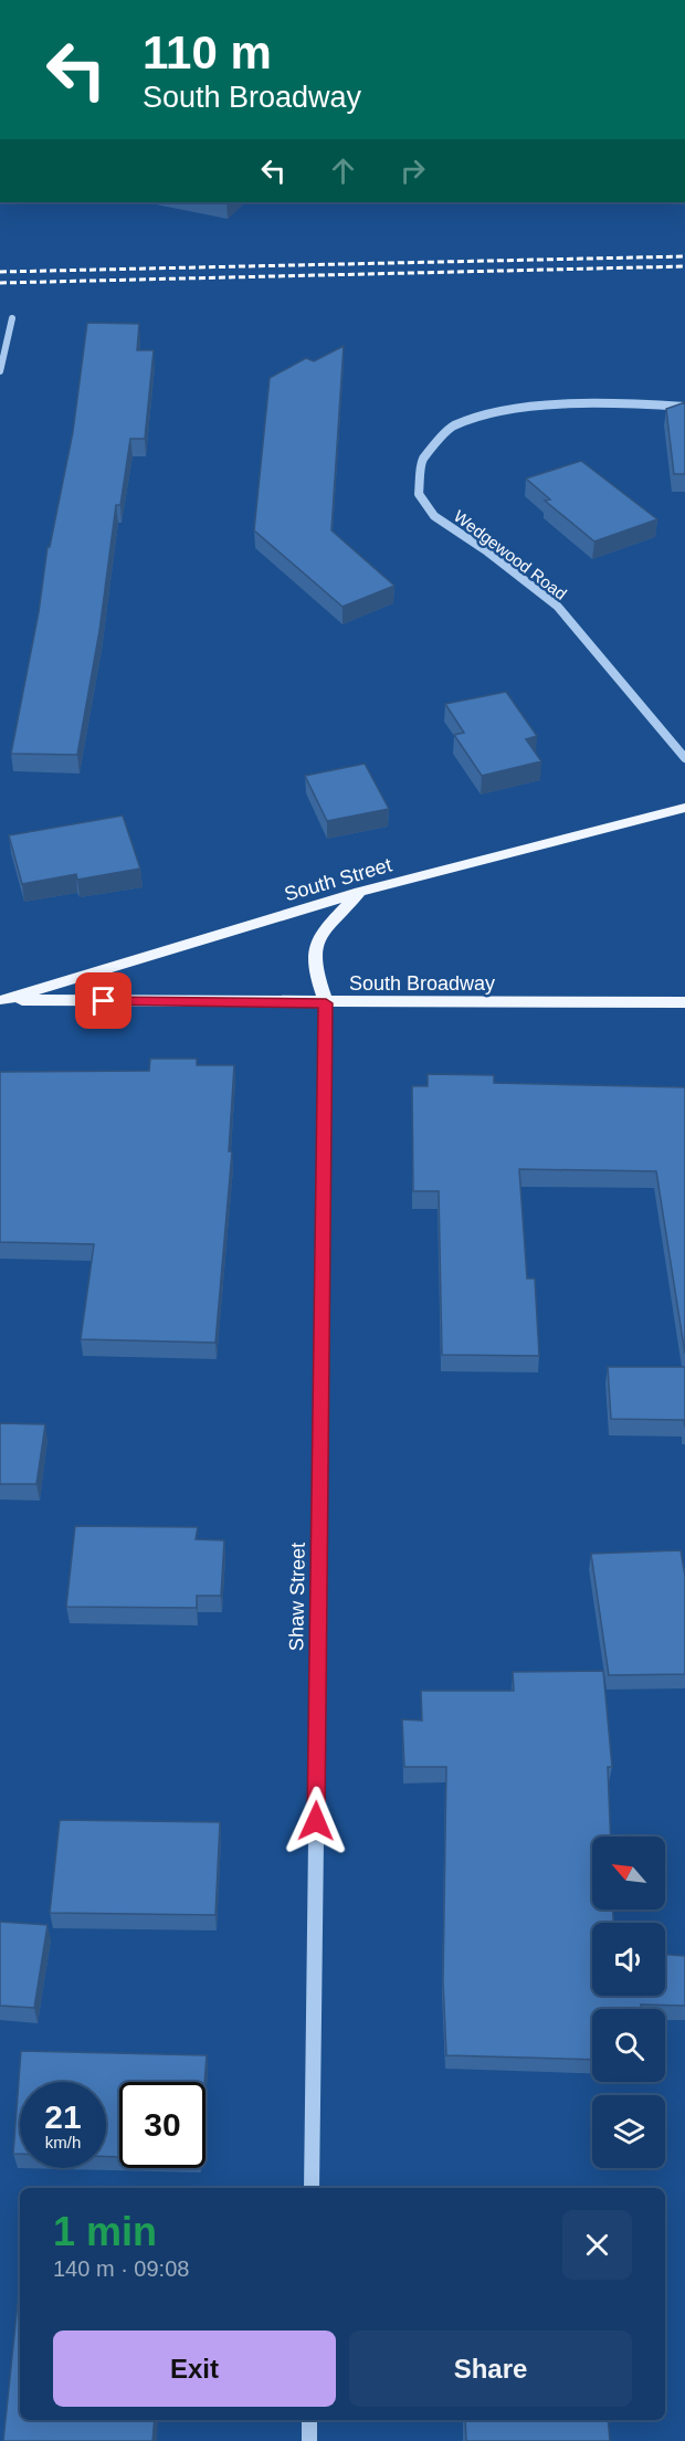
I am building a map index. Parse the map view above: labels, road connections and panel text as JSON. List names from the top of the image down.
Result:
{
  "streets": {
    "main road": ["South Street", "South Broadway"],
    "street": ["Wedgewood Road", "Shaw Street"]
  },
  "crossings": [
    ["South Street", "South Broadway"],
    ["South Broadway", "Shaw Street"]
  ],
  "north": "top left",
  "page": {
    "turn": ["110 m", "South Broadway"],
    "speed": "21 km/h",
    "limit": "30",
    "heading": ["1 min", "140 m · 09:08"],
    "buttons": ["Exit", "Share"]
  }
}
